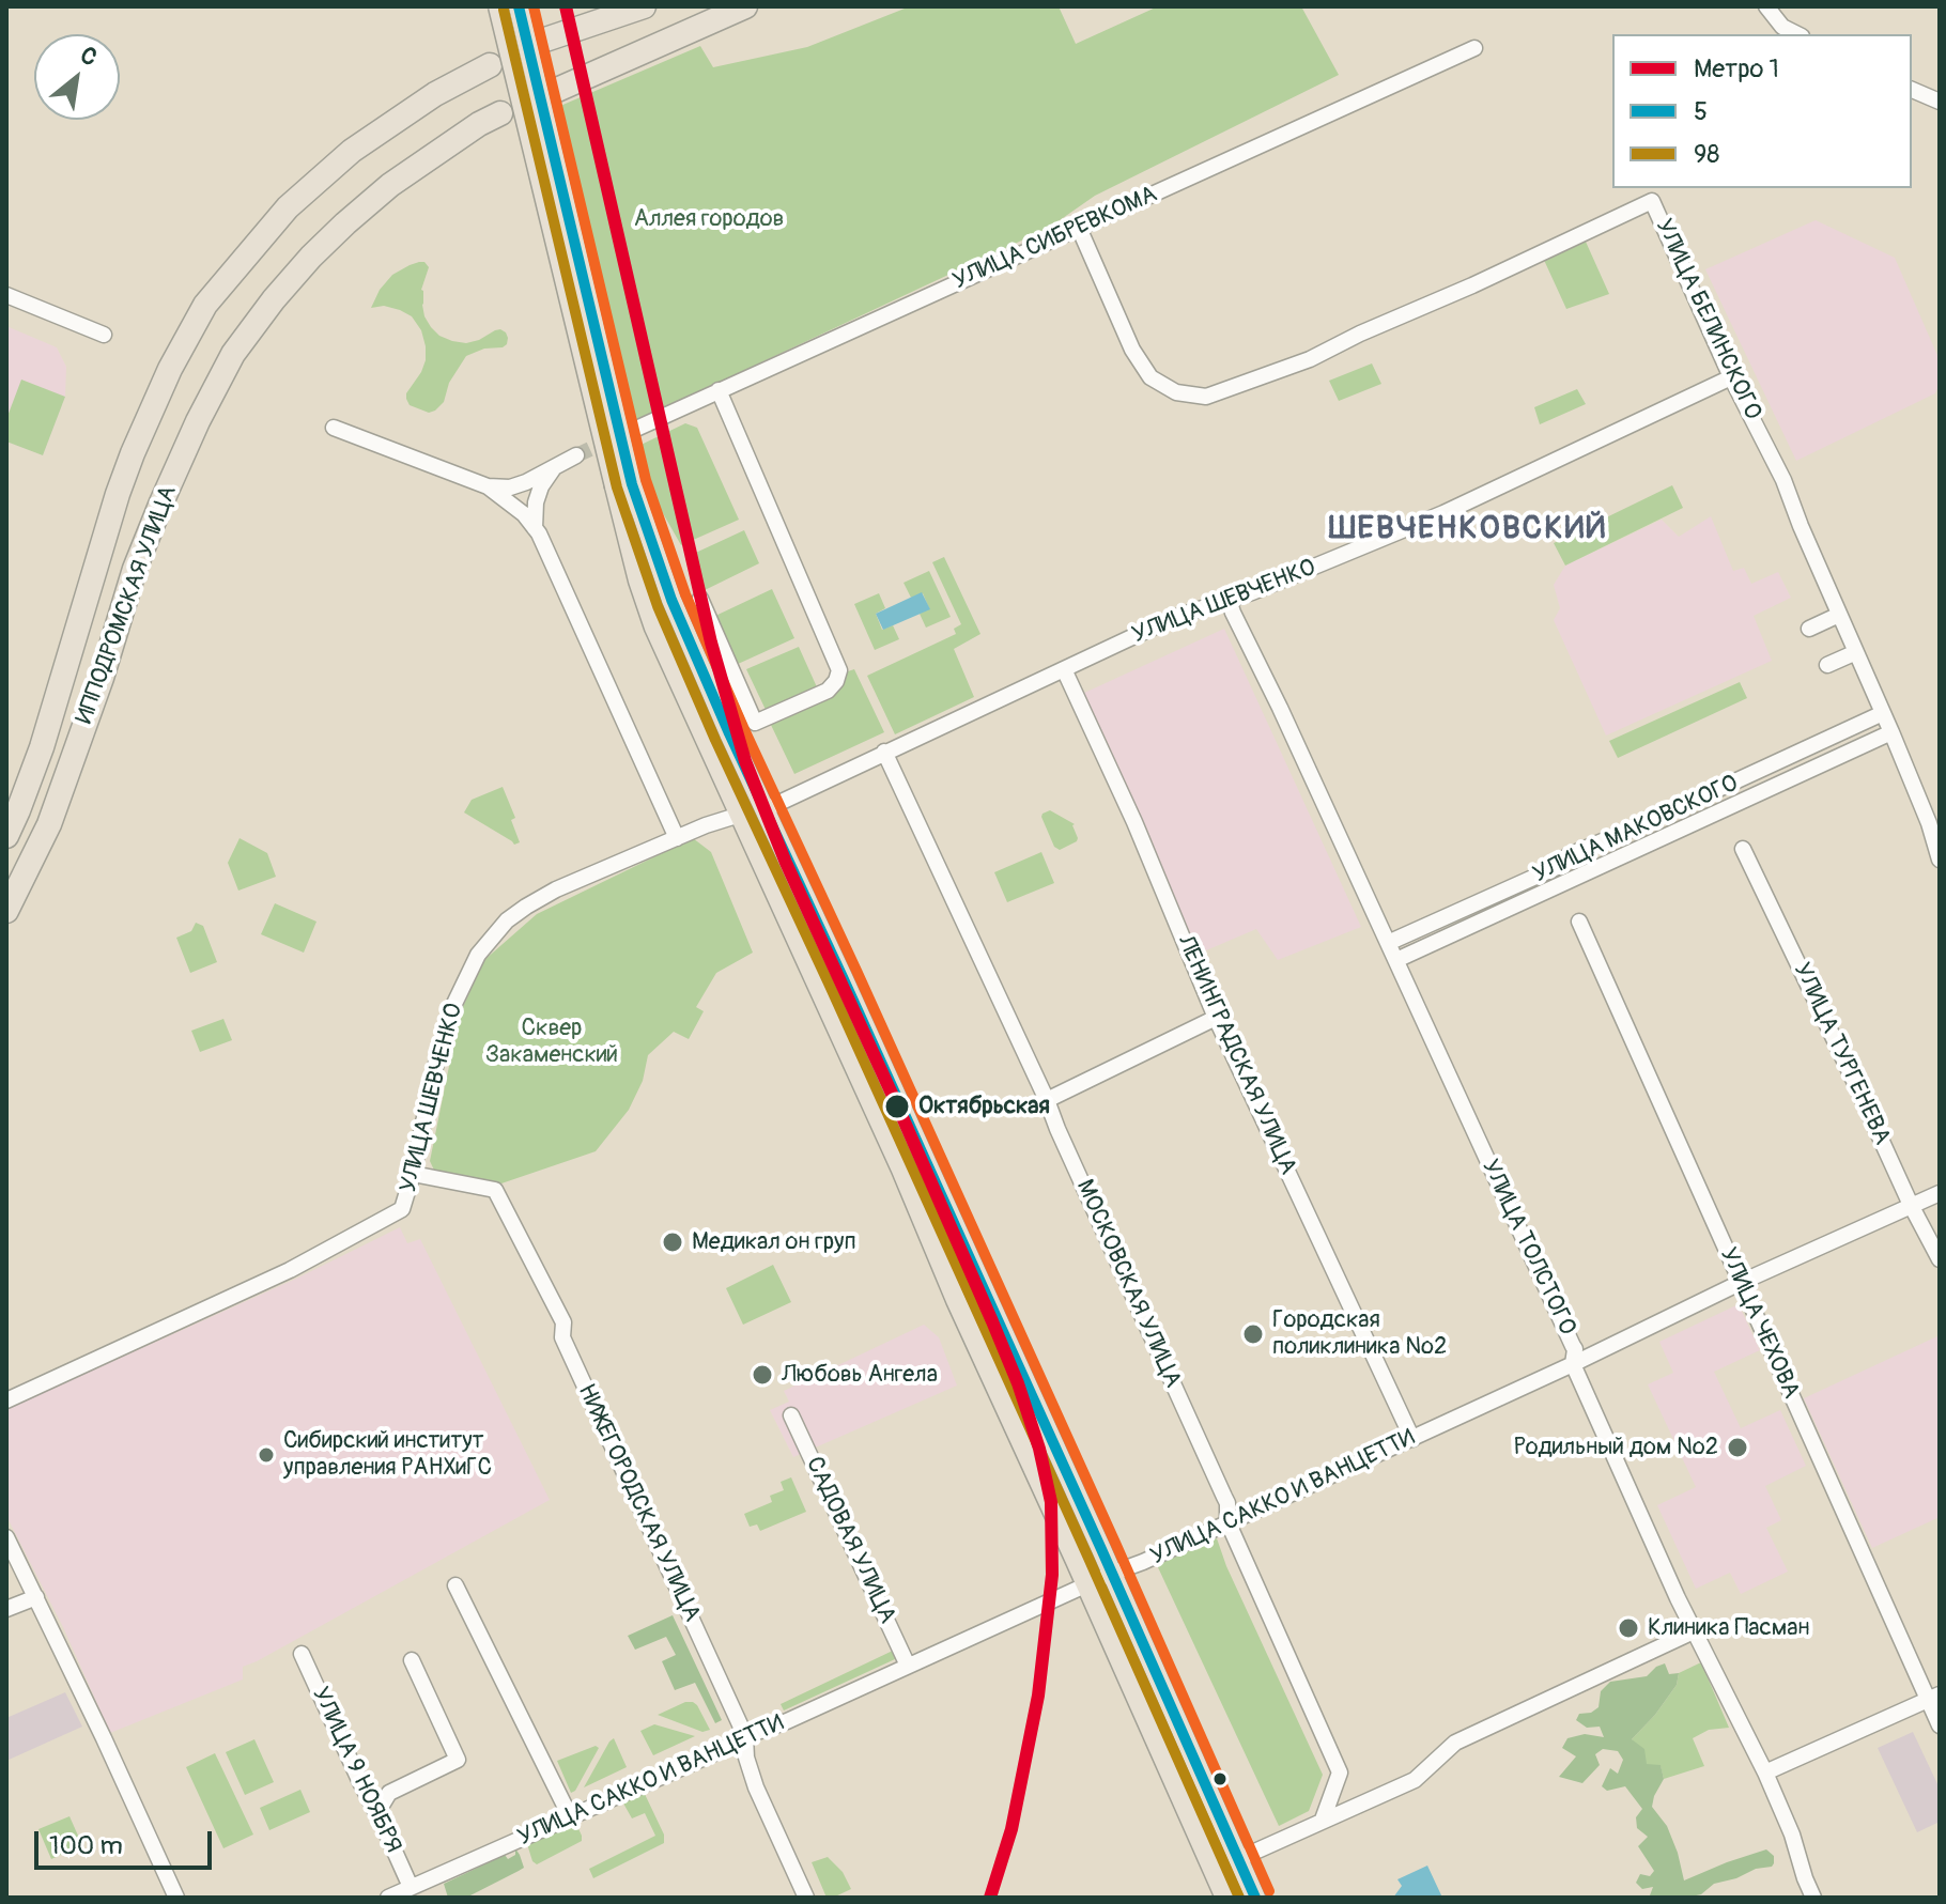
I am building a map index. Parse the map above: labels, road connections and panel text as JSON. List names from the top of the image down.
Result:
{
  "streets": {
    "highway": ["ИППОДРОМСКАЯ УЛИЦА"],
    "street": [
      "УЛИЦА СИБРЕВКОМА",
      "УЛИЦА БЕЛИНСКОГО",
      "УЛИЦА ШЕВЧЕНКО",
      "УЛИЦА МАКОВСКОГО",
      "УЛИЦА ТУРГЕНЕВА",
      "ЛЕНИНГРАДСКАЯ УЛИЦА",
      "УЛИЦА ТОЛСТОГО",
      "МОСКОВСКАЯ УЛИЦА",
      "УЛИЦА ЧЕХОВА",
      "УЛИЦА САККО И ВАНЦЕТТИ",
      "НИЖЕГОРОДСКАЯ УЛИЦА",
      "САДОВАЯ УЛИЦА",
      "УЛИЦА 9 НОЯБРЯ"
    ]
  },
  "crossings": [
    ["УЛИЦА СИБРЕВКОМА", "УЛИЦА БЕЛИНСКОГО"],
    ["УЛИЦА БЕЛИНСКОГО", "УЛИЦА ШЕВЧЕНКО"],
    ["УЛИЦА БЕЛИНСКОГО", "УЛИЦА МАКОВСКОГО"],
    ["УЛИЦА ШЕВЧЕНКО", "ЛЕНИНГРАДСКАЯ УЛИЦА"],
    ["УЛИЦА ШЕВЧЕНКО", "УЛИЦА ТОЛСТОГО"],
    ["УЛИЦА ШЕВЧЕНКО", "МОСКОВСКАЯ УЛИЦА"],
    ["УЛИЦА ШЕВЧЕНКО", "НИЖЕГОРОДСКАЯ УЛИЦА"],
    ["УЛИЦА МАКОВСКОГО", "УЛИЦА ТОЛСТОГО"],
    ["УЛИЦА ТУРГЕНЕВА", "УЛИЦА САККО И ВАНЦЕТТИ"],
    ["ЛЕНИНГРАДСКАЯ УЛИЦА", "УЛИЦА САККО И ВАНЦЕТТИ"],
    ["УЛИЦА ТОЛСТОГО", "УЛИЦА САККО И ВАНЦЕТТИ"],
    ["МОСКОВСКАЯ УЛИЦА", "УЛИЦА САККО И ВАНЦЕТТИ"],
    ["УЛИЦА ЧЕХОВА", "УЛИЦА САККО И ВАНЦЕТТИ"],
    ["УЛИЦА САККО И ВАНЦЕТТИ", "НИЖЕГОРОДСКАЯ УЛИЦА"],
    ["УЛИЦА САККО И ВАНЦЕТТИ", "САДОВАЯ УЛИЦА"],
    ["УЛИЦА САККО И ВАНЦЕТТИ", "УЛИЦА 9 НОЯБРЯ"]
  ],
  "districts": ["ШЕВЧЕНКОВСКИЙ"],
  "parks": ["Аллея городов", "Сквер Закаменский"],
  "places": [
    "Октябрьская",
    "Медикал он груп",
    "Городская поликлиника №2",
    "Любовь Ангела",
    "Родильный дом №2",
    "Сибирский институт управления РАНХиГС",
    "Клиника Пасман"
  ],
  "lines": ["metro line 1", "transit line 5", "transit line 98"],
  "legend": ["Метро 1", "5", "98"],
  "scale_bar": "100 m",
  "north": "top right"
}
